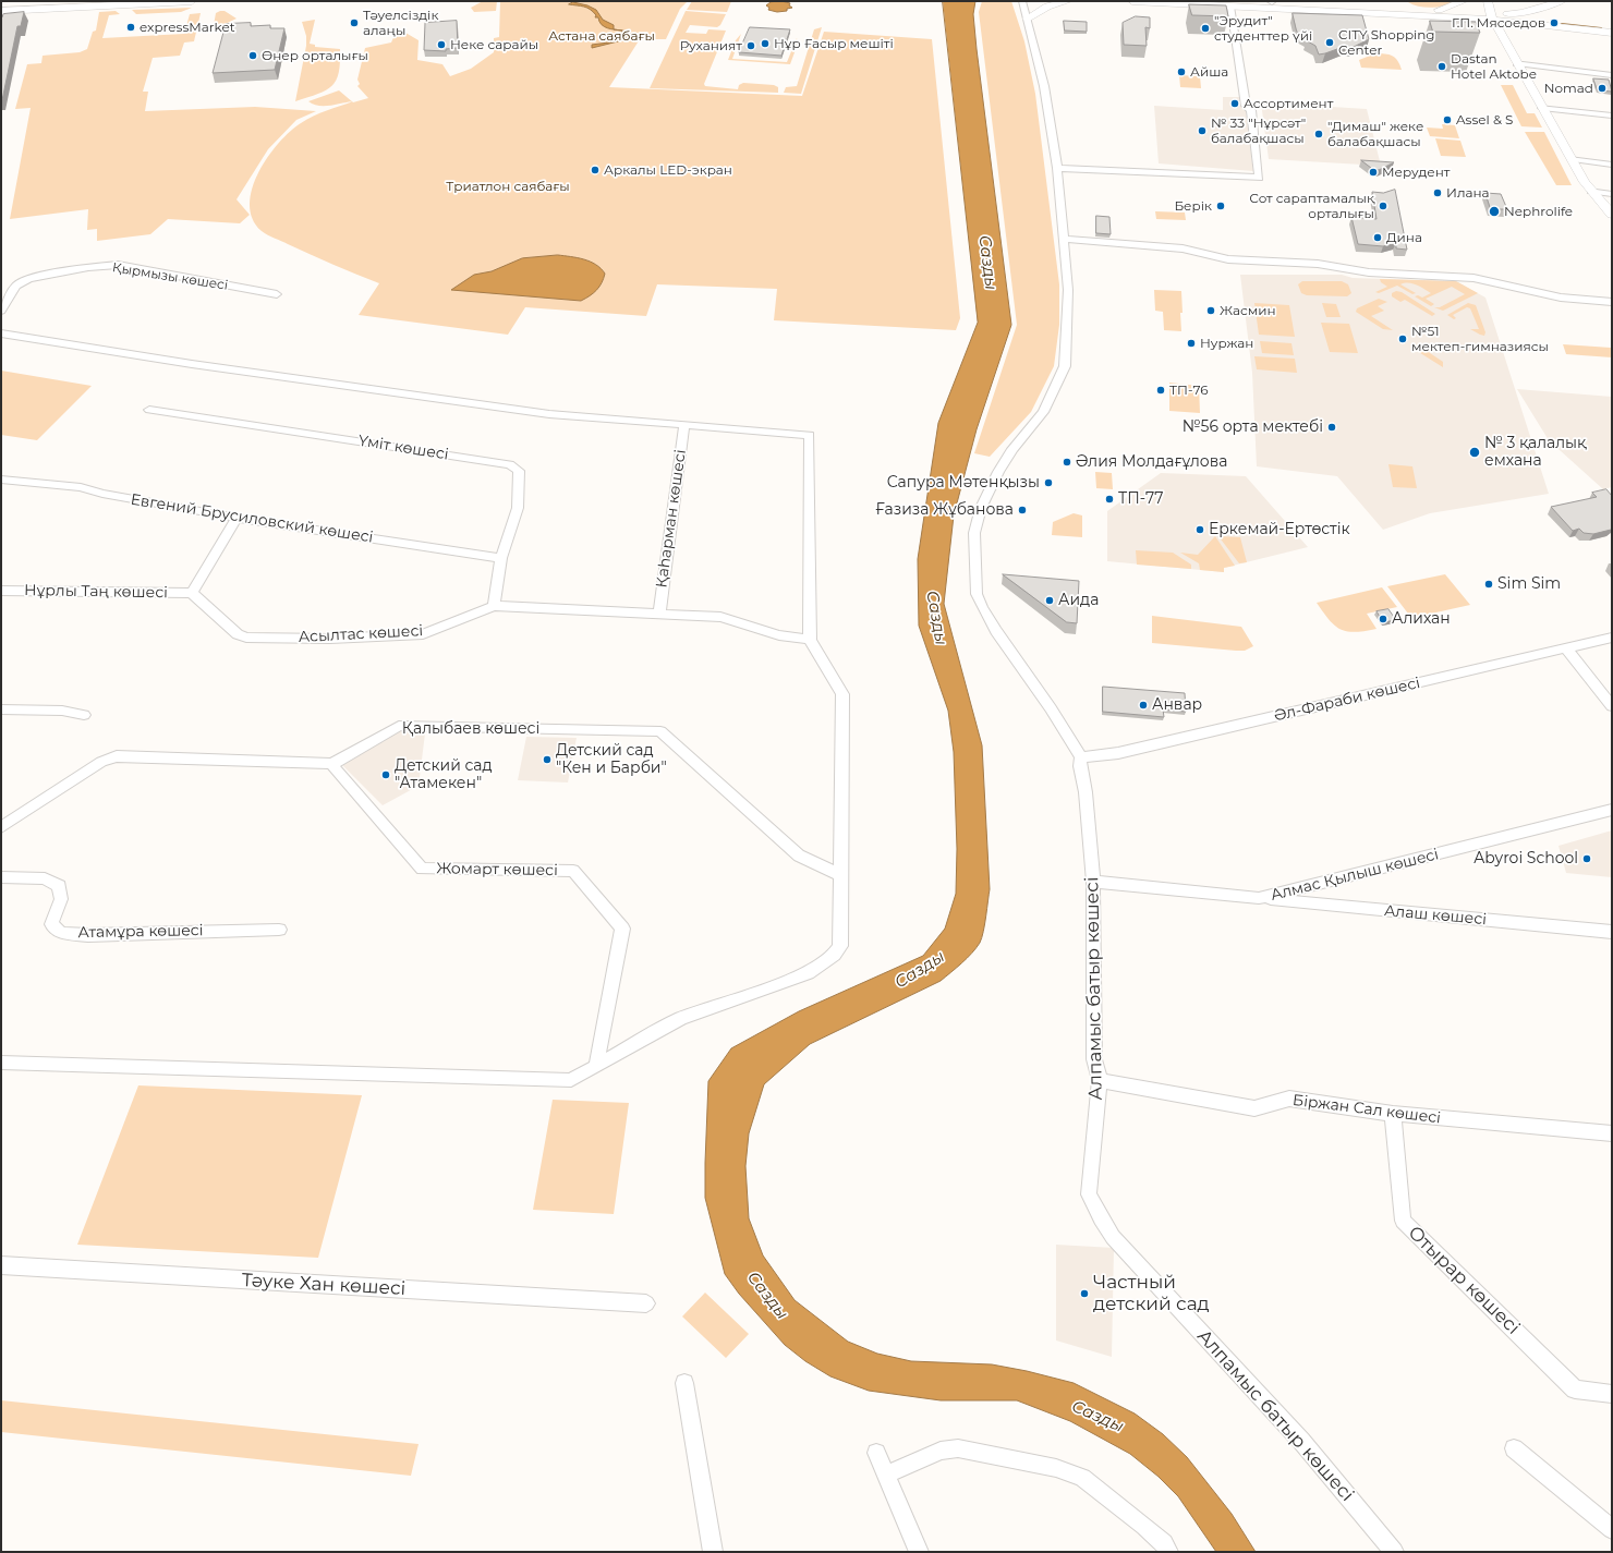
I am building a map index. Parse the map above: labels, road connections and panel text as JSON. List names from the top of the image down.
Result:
{
  "streets": {
    "street": [
      "Қырмызы көшесі",
      "Үміт көшесі",
      "Евгений Брусиловский көшесі",
      "Қаһарман көшесі",
      "Нұрлы Таң көшесі",
      "Асылтас көшесі",
      "Әл-Фараби көшесі",
      "Қалыбаев көшесі",
      "Жомарт көшесі",
      "Алмас Қылыш көшесі",
      "Алаш көшесі",
      "Атамұра көшесі",
      "Алпамыс батыр көшесі",
      "Біржан Сал көшесі",
      "Отырар көшесі",
      "Тәуке Хан көшесі"
    ]
  },
  "crossings": [
    ["Үміт көшесі", "Евгений Брусиловский көшесі"],
    ["Үміт көшесі", "Асылтас көшесі"],
    ["Қаһарман көшесі", "Асылтас көшесі"],
    ["Нұрлы Таң көшесі", "Асылтас көшесі"],
    ["Әл-Фараби көшесі", "Алпамыс батыр көшесі"],
    ["Қалыбаев көшесі", "Жомарт көшесі"],
    ["Алмас Қылыш көшесі", "Алаш көшесі"],
    ["Алмас Қылыш көшесі", "Алпамыс батыр көшесі"],
    ["Алпамыс батыр көшесі", "Біржан Сал көшесі"],
    ["Біржан Сал көшесі", "Отырар көшесі"]
  ],
  "water": ["Сазды"],
  "parks": ["Астана саябағы", "Триатлон саябағы"],
  "places": [
    "Тәуелсіздік алаңы",
    "Г.П. Мясоедов",
    "expressMarket",
    "\"Эрудит\" студенттер үйі",
    "CITY Shopping Center",
    "Нұр Ғасыр мешіті",
    "Неке сарайы",
    "Руханият",
    "Өнер орталығы",
    "Dastan Hotel Aktobe",
    "Айша",
    "Nomad",
    "Ассортимент",
    "Assel & S",
    "№ 33 \"Нұрсәт\" балабақшасы",
    "\"Димаш\" жеке балабақшасы",
    "Аркалы LED-экран",
    "Мерудент",
    "Илана",
    "Берік",
    "Сот сараптамалық орталығы",
    "Nephrolife",
    "Дина",
    "Жасмин",
    "№51 мектеп-гимназиясы",
    "Нуржан",
    "ТП-76",
    "№56 орта мектебі",
    "№ 3 қалалық емхана",
    "Әлия Молдағұлова",
    "Сапура Мәтенқызы",
    "ТП-77",
    "Ғазиза Жұбанова",
    "Еркемай-Ертөстік",
    "Sim Sim",
    "Аида",
    "Алихан",
    "Анвар",
    "Детский сад \"Кен и Барби\"",
    "Детский сад \"Атамекен\"",
    "Abyroi School",
    "Частный детский сад"
  ]
}
